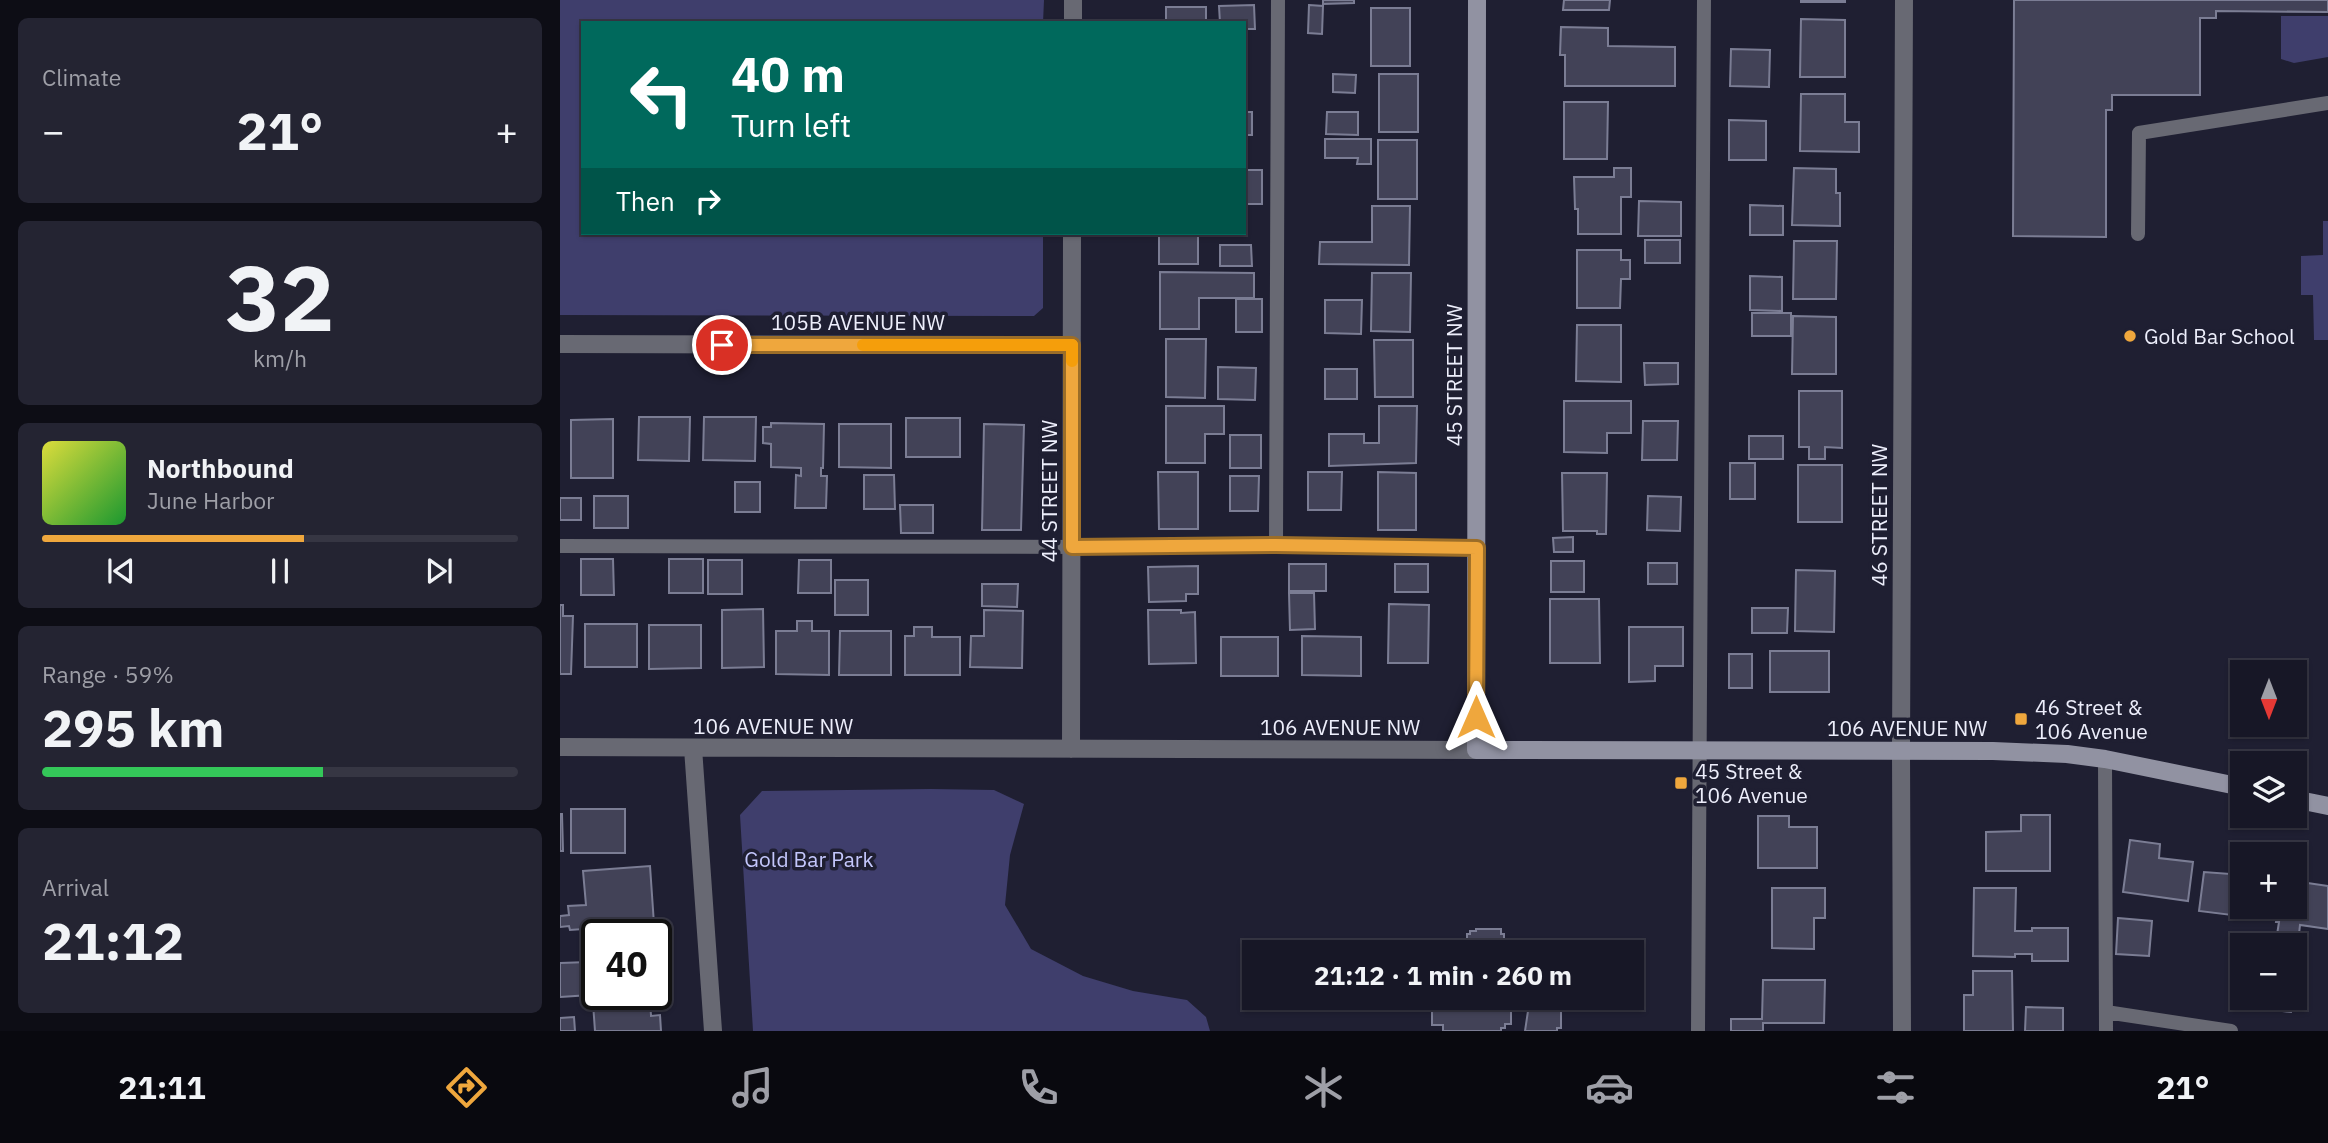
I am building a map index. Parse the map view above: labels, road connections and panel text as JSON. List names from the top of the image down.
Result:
{
  "streets": {
    "street": [
      "105B AVENUE NW",
      "45 STREET NW",
      "44 STREET NW",
      "46 STREET NW",
      "106 AVENUE NW"
    ]
  },
  "crossings": [
    ["105B AVENUE NW", "44 STREET NW"],
    ["45 STREET NW", "106 AVENUE NW"],
    ["44 STREET NW", "106 AVENUE NW"],
    ["46 STREET NW", "106 AVENUE NW"]
  ],
  "parks": ["Gold Bar Park"],
  "places": {
    "other": ["Gold Bar School"],
    "transit": ["46 Street & 106 Avenue", "45 Street & 106 Avenue"]
  },
  "north": "bottom",
  "page": {
    "tile": [
      "Climate",
      ["32", "km/h"],
      ["Range · 59%", "295 km"],
      ["Arrival", "21:12"]
    ],
    "turn": ["40 m", "Turn left"],
    "heat": ["−", "21°", "+"],
    "then": "Then",
    "song": ["Northbound", "June Harbor"],
    "map_buttons": ["+", "−"],
    "limit": "40",
    "trip": "21:12 · 1 min · 260 m",
    "tabs": ["21:11", "21°"]
  }
}
